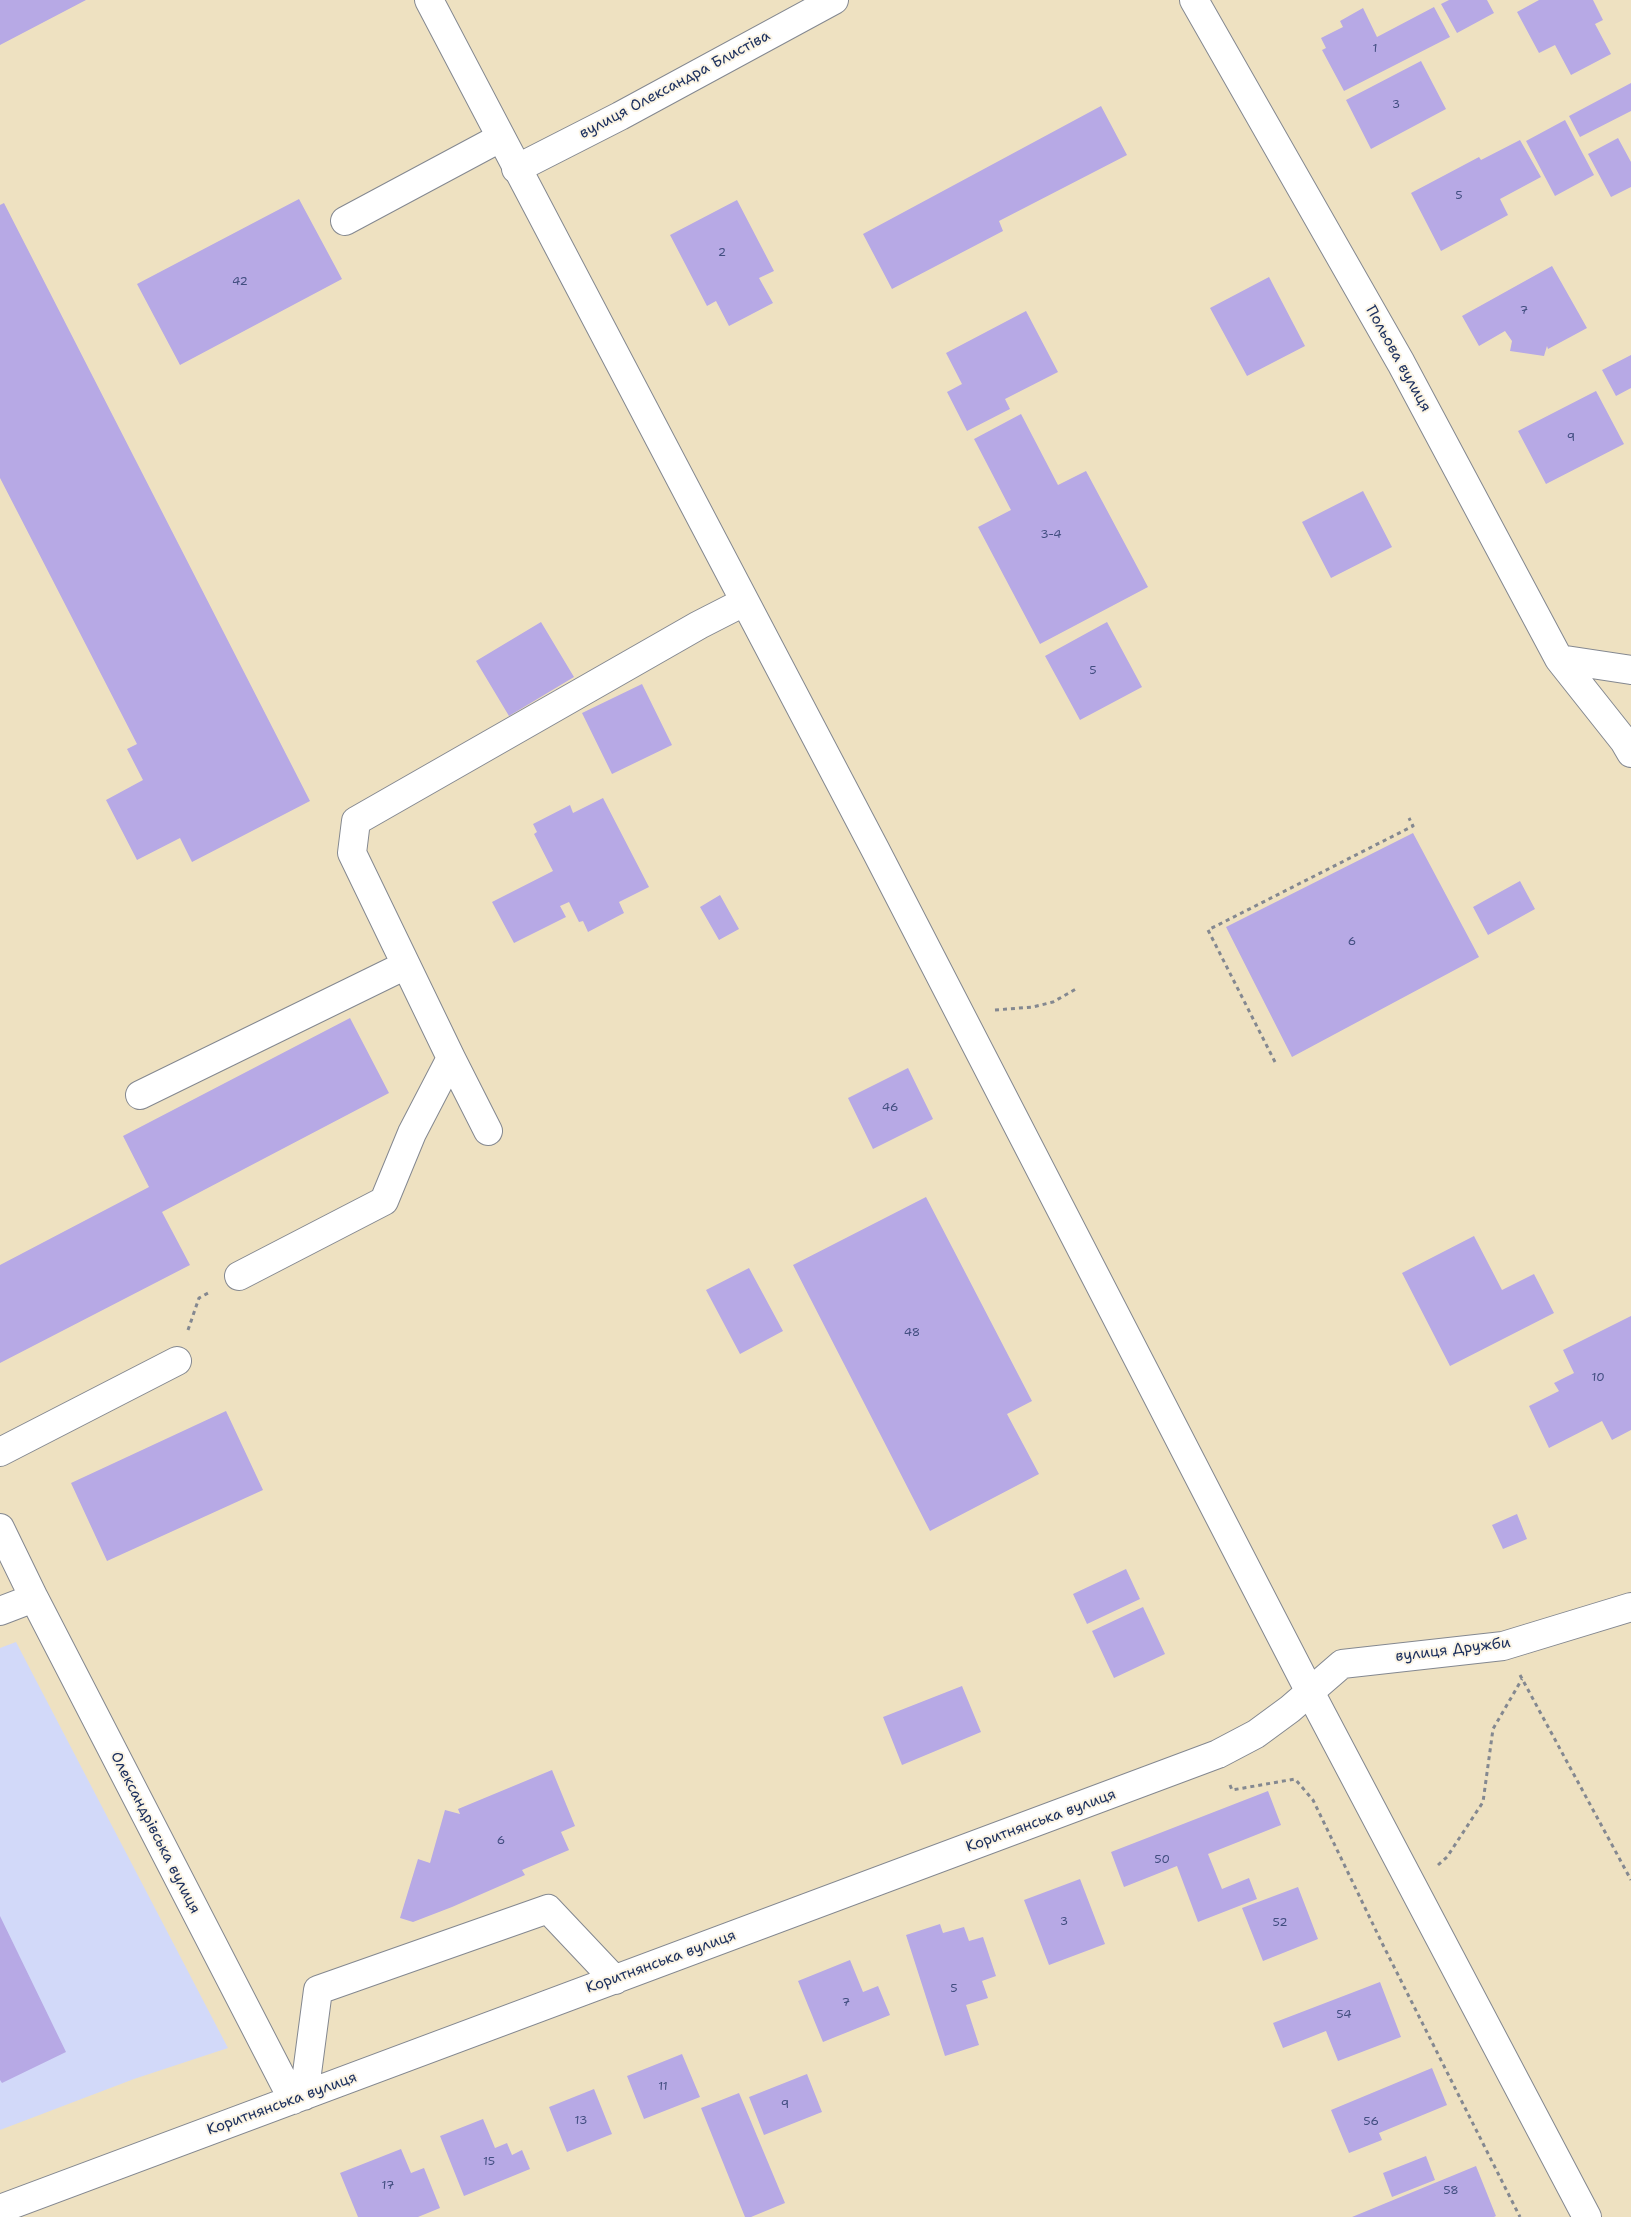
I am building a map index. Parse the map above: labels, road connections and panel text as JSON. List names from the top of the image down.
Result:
{
  "streets": {
    "street": [
      "вулиця Олександра Блистіва",
      "Польова вулиця",
      "вулиця Дружби",
      "Коритнянська вулиця",
      "Олександрівська вулиця"
    ]
  },
  "crossings": [
    ["вулиця Дружби", "Коритнянська вулиця"],
    ["Коритнянська вулиця", "Олександрівська вулиця"]
  ],
  "house_numbers": [
    "1",
    "3",
    "5",
    "2",
    "42",
    "7",
    "9",
    "3-4",
    "5",
    "6",
    "46",
    "48",
    "10",
    "6",
    "50",
    "3",
    "52",
    "5",
    "7",
    "54",
    "11",
    "9",
    "13",
    "56",
    "15",
    "17",
    "58"
  ]
}
